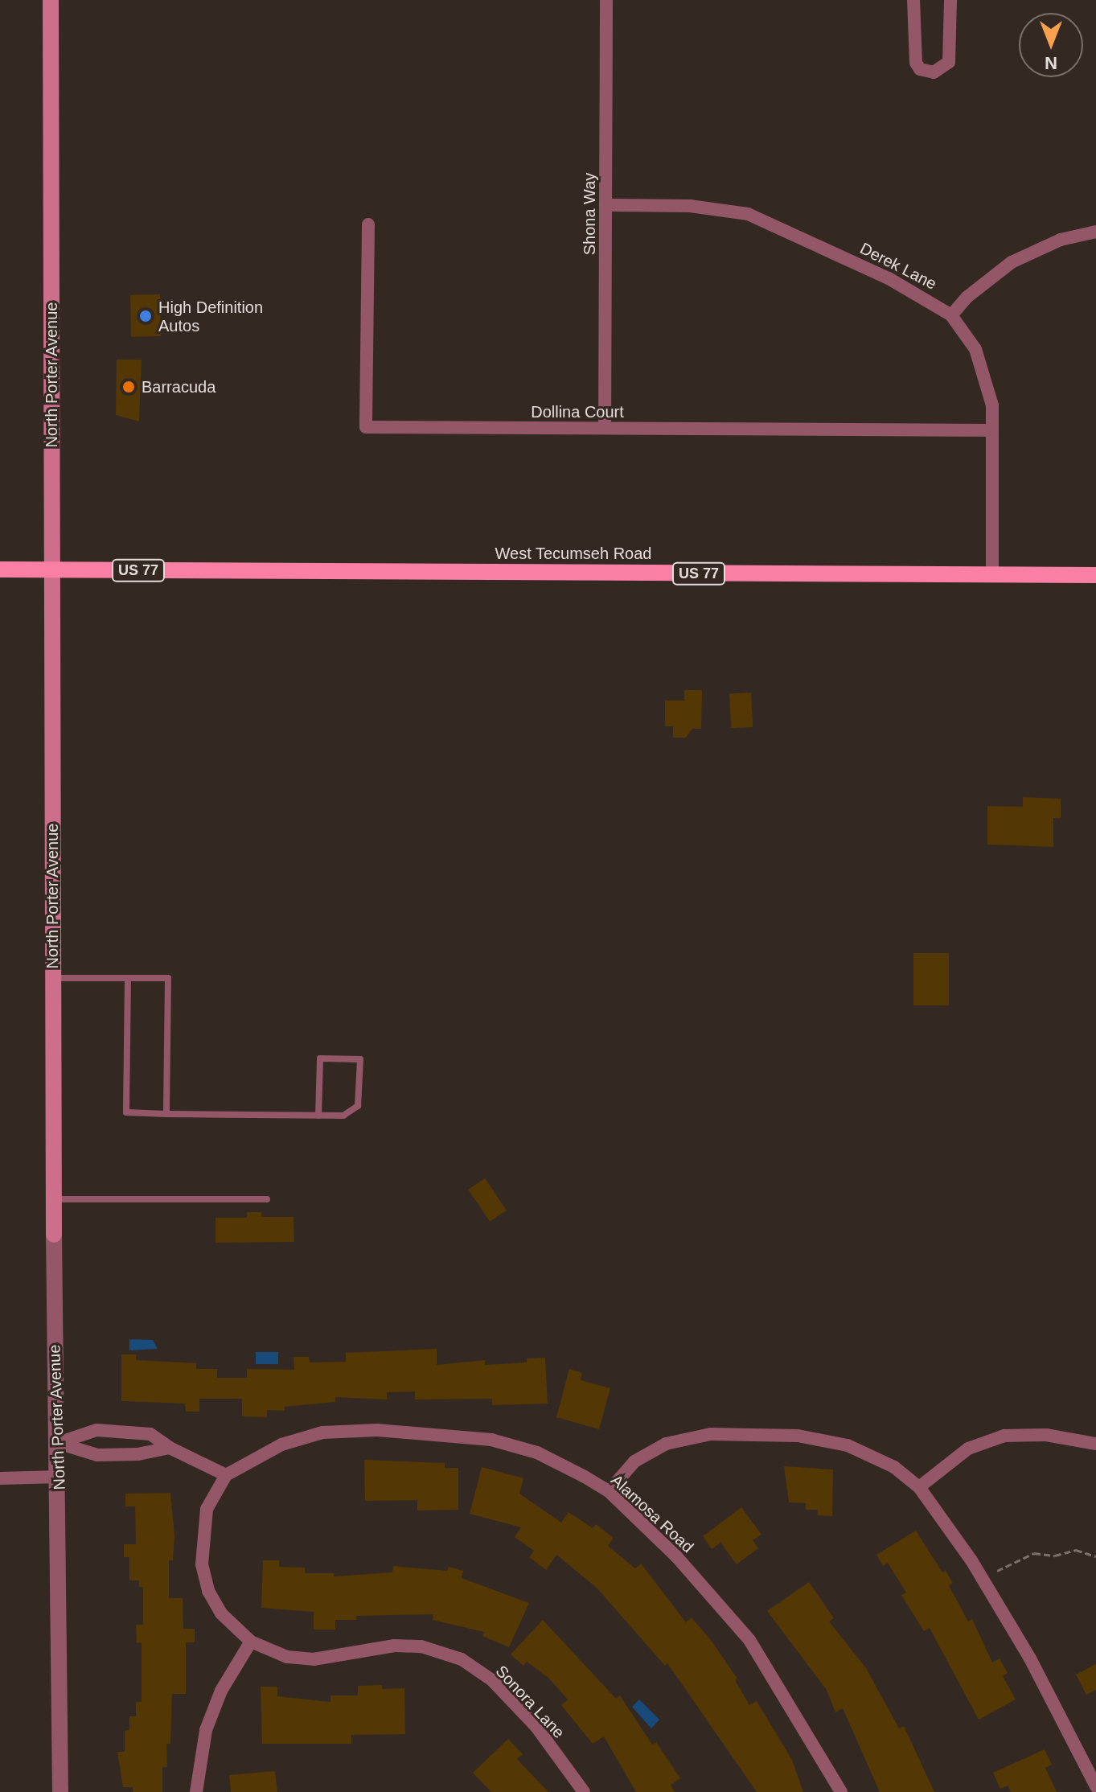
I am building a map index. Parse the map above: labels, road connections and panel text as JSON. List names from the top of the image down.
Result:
{
  "streets": {
    "main road": ["North Porter Avenue", "West Tecumseh Road", "US 77"],
    "street": [
      "Shona Way",
      "Derek Lane",
      "Dollina Court",
      "Alamosa Road",
      "Sonora Lane"
    ]
  },
  "crossings": [
    ["Shona Way", "Derek Lane"],
    ["Shona Way", "Dollina Court"],
    ["Derek Lane", "Dollina Court"],
    ["Derek Lane", "West Tecumseh Road"],
    ["North Porter Avenue", "West Tecumseh Road"],
    ["North Porter Avenue", "US 77"],
    ["West Tecumseh Road", "US 77"]
  ],
  "places": ["High Definition Autos", "Barracuda"],
  "north": "bottom"
}
